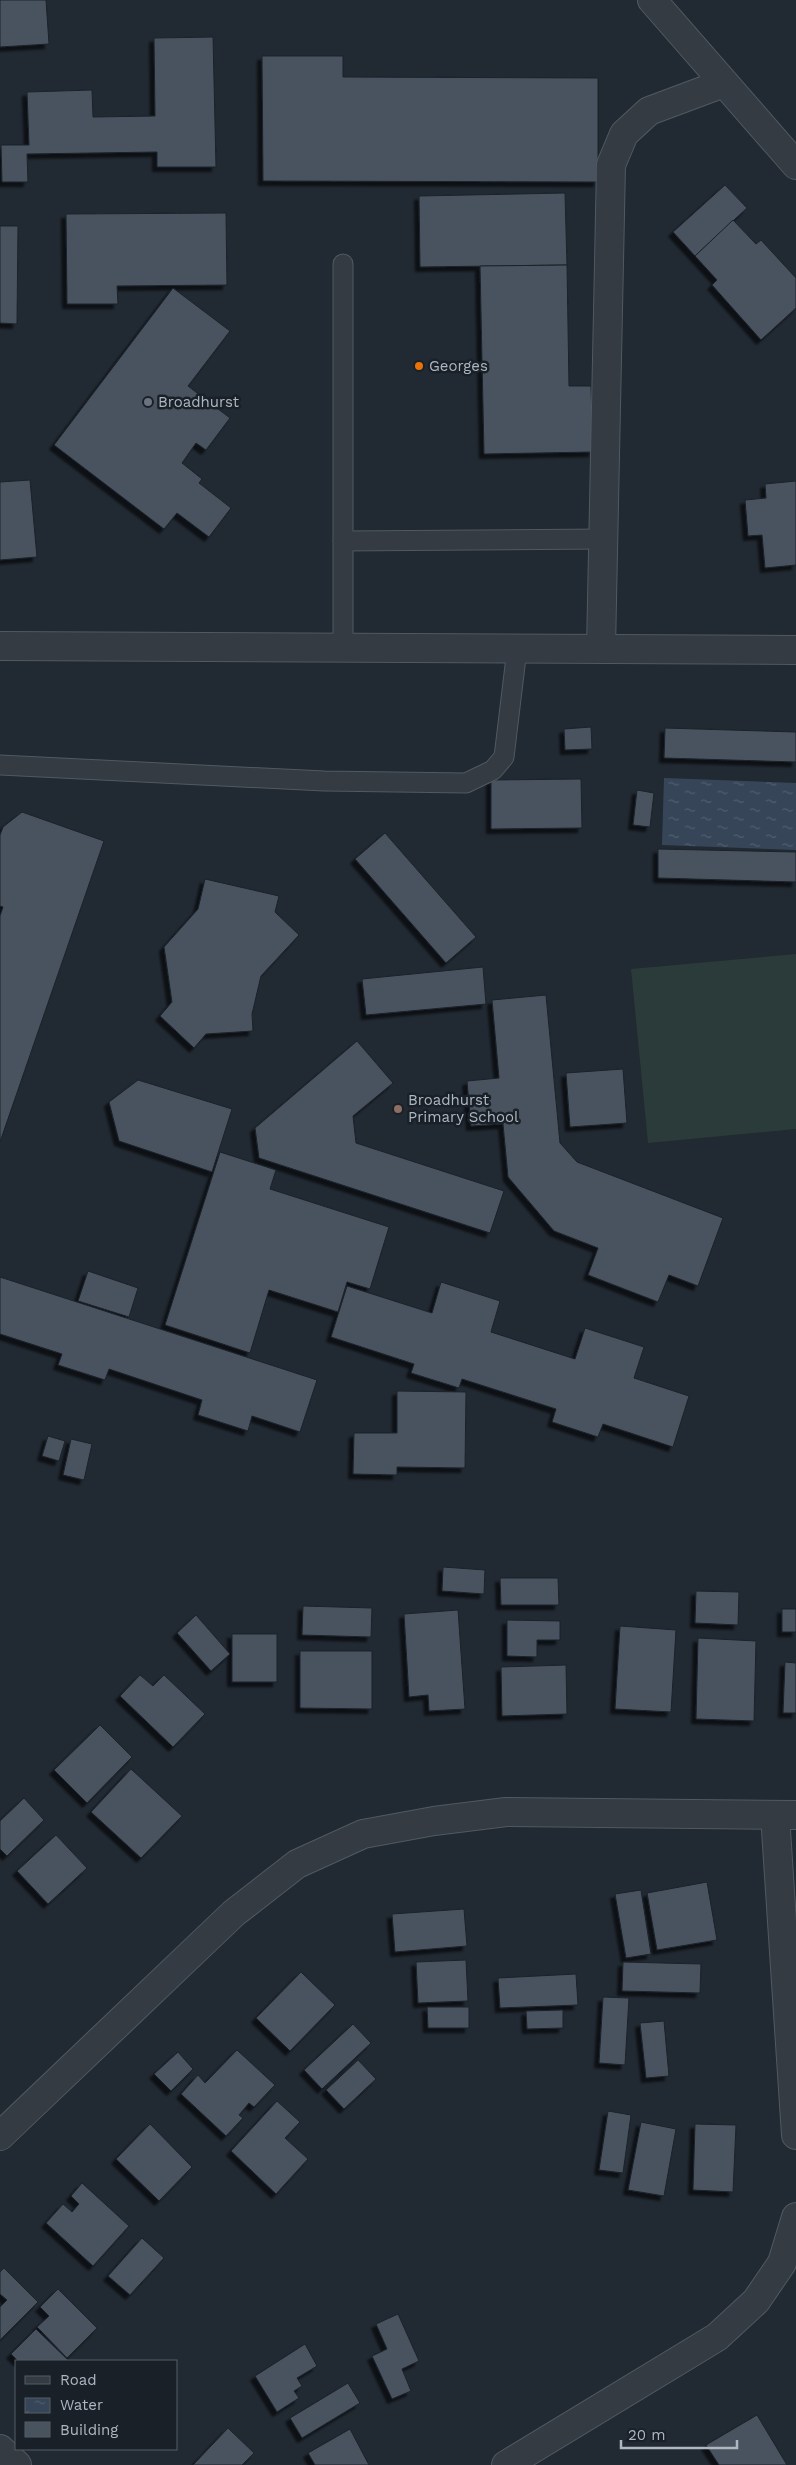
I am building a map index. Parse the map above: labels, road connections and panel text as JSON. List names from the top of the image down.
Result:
{
  "places": ["Georges", "Broadhurst", "Broadhurst Primary School"],
  "legend": ["Road", "Water", "Building"],
  "scale_bar": "20 m"
}
